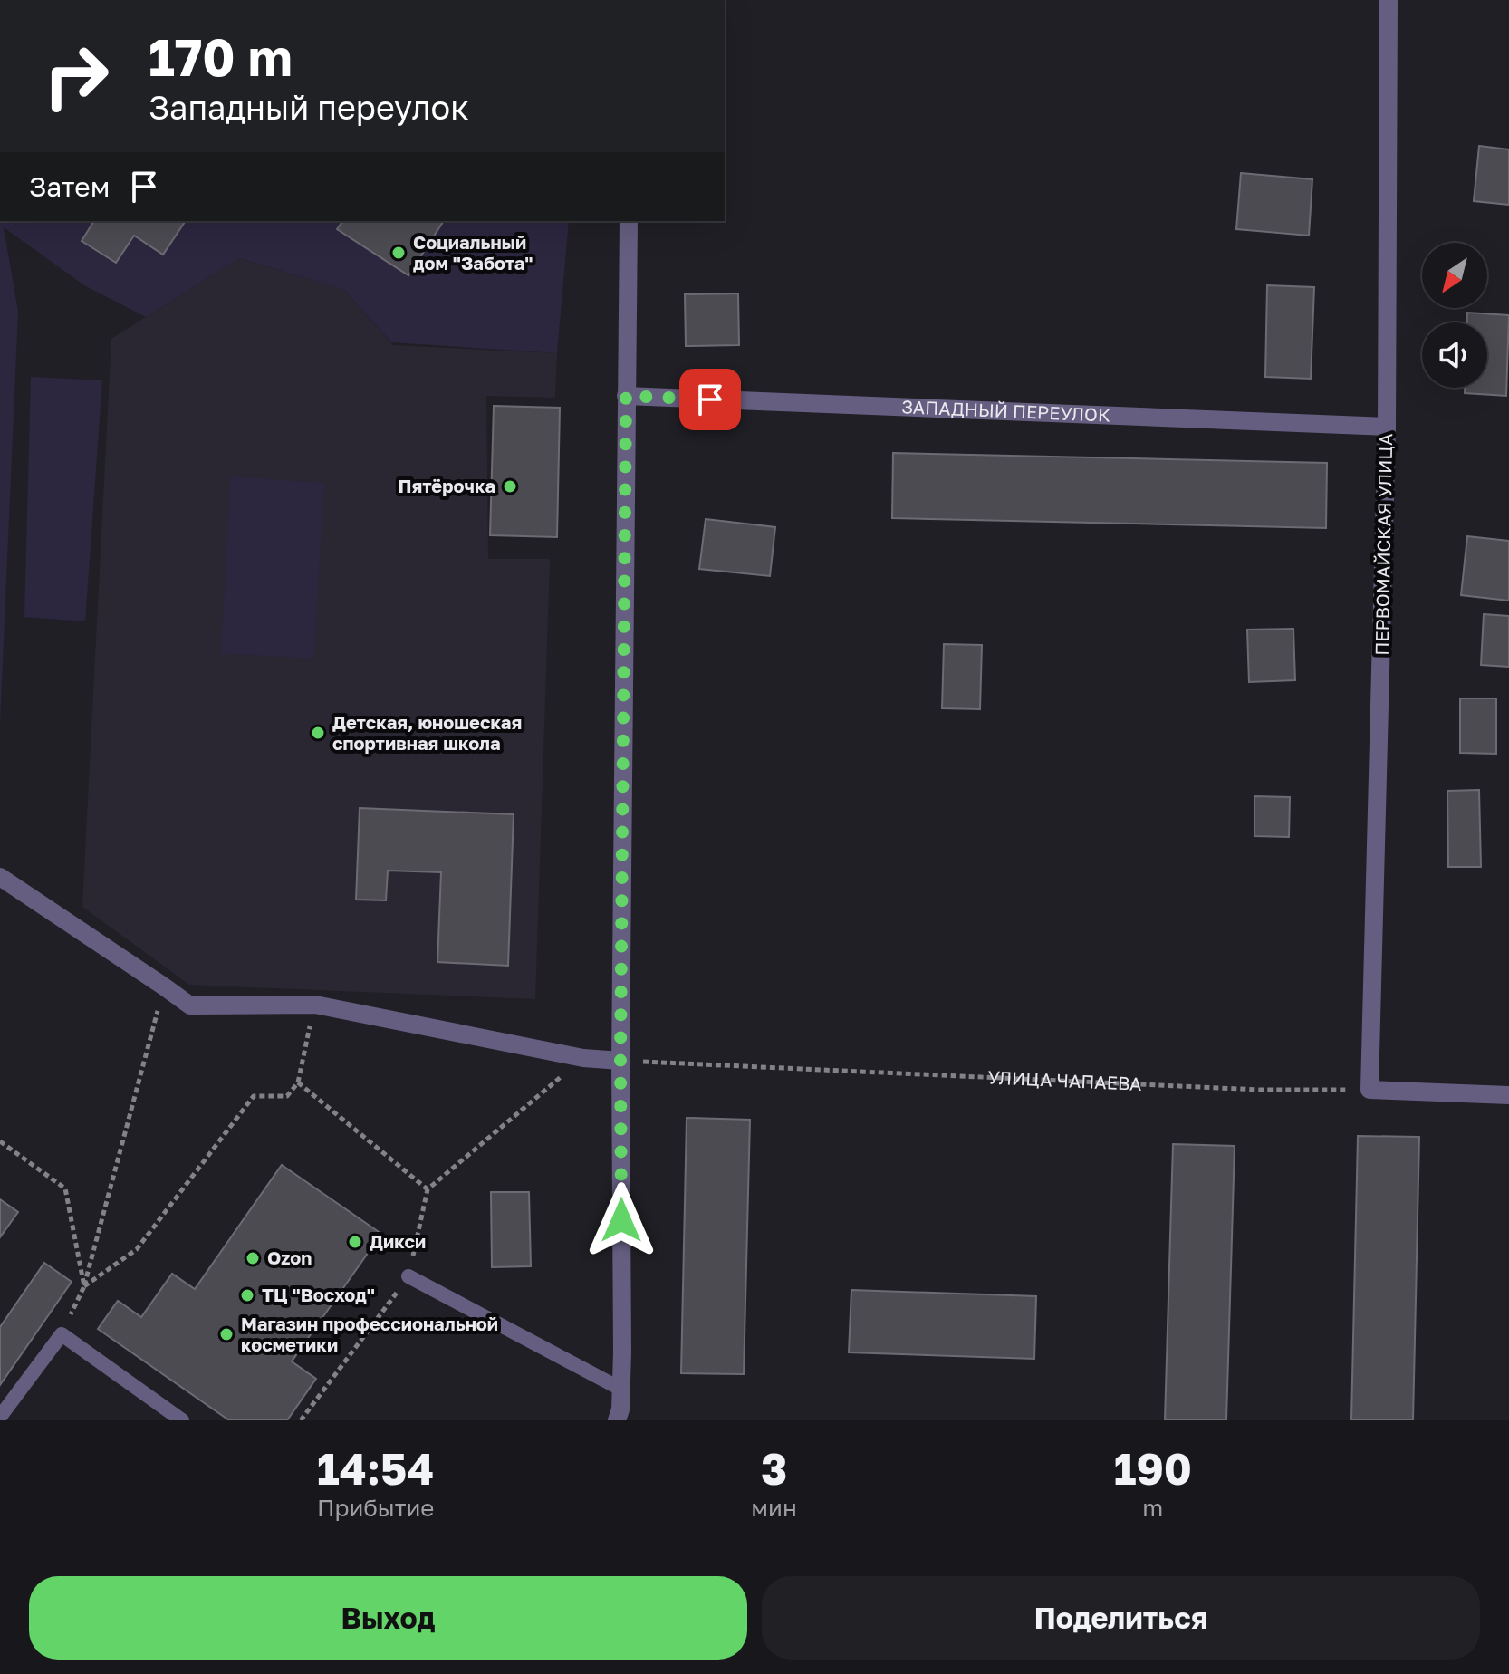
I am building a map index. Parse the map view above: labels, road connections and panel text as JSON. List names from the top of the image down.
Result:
{
  "streets": {
    "street": ["ЗАПАДНЫЙ ПЕРЕУЛОК", "ПЕРВОМАЙСКАЯ УЛИЦА"],
    "path": ["УЛИЦА ЧАПАЕВА"]
  },
  "crossings": [
    ["ЗАПАДНЫЙ ПЕРЕУЛОК", "ПЕРВОМАЙСКАЯ УЛИЦА"],
    ["ПЕРВОМАЙСКАЯ УЛИЦА", "УЛИЦА ЧАПАЕВА"]
  ],
  "places": [
    "Социальный дом \"Забота\"",
    "Пятёрочка",
    "Детская, юношеская спортивная школа",
    "Дикси",
    "Ozon",
    "ТЦ \"Восход\"",
    "Магазин профессиональной косметики"
  ],
  "north": "bottom left",
  "page": {
    "turn": ["170 m", "Западный переулок"],
    "then": "Затем",
    "eta": [
      "14:54",
      "Прибытие",
      "3",
      "мин",
      "190",
      "m"
    ],
    "buttons": ["Выход", "Поделиться"]
  }
}
